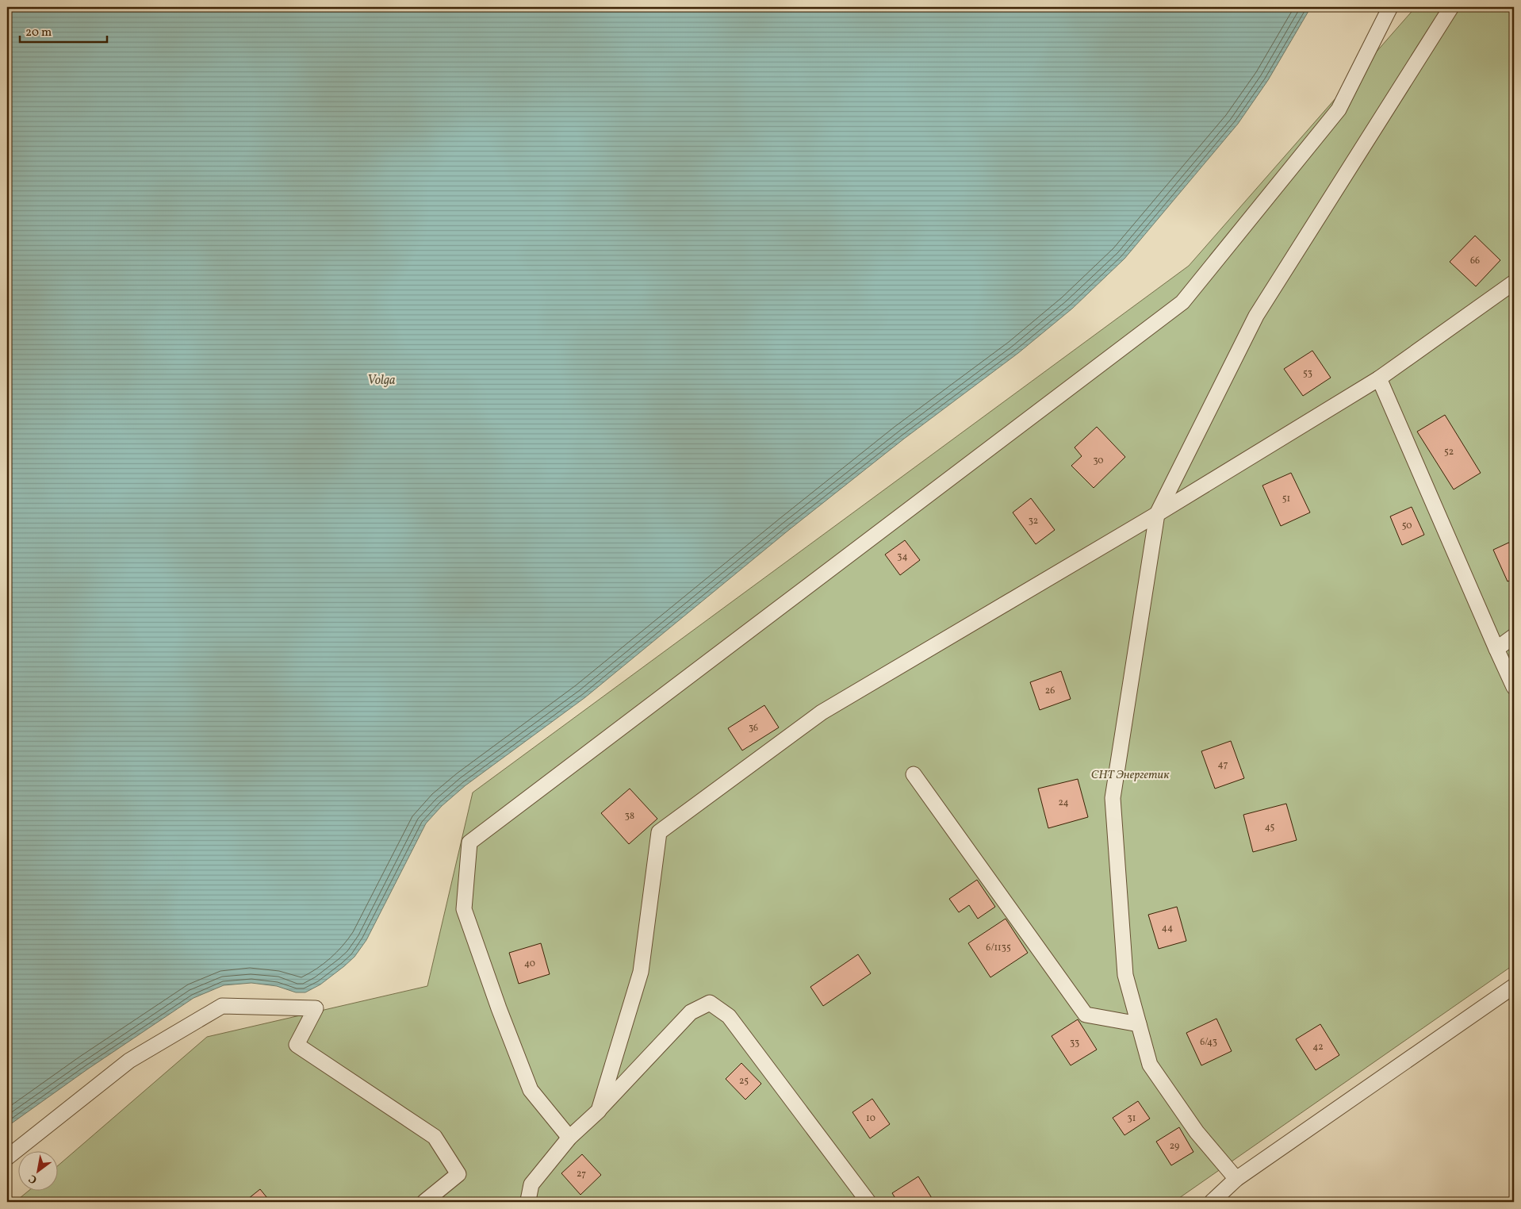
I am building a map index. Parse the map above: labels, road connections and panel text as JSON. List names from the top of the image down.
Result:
{
  "water": ["Volga"],
  "parks": ["СНТ Энергетик"],
  "house_numbers": [
    "66",
    "53",
    "52",
    "30",
    "51",
    "32",
    "50",
    "34",
    "26",
    "36",
    "47",
    "24",
    "38",
    "45",
    "44",
    "6/1135",
    "40",
    "6/43",
    "33",
    "42",
    "25",
    "10",
    "31",
    "29",
    "27"
  ],
  "scale_bar": "20 m",
  "north": "bottom left"
}
